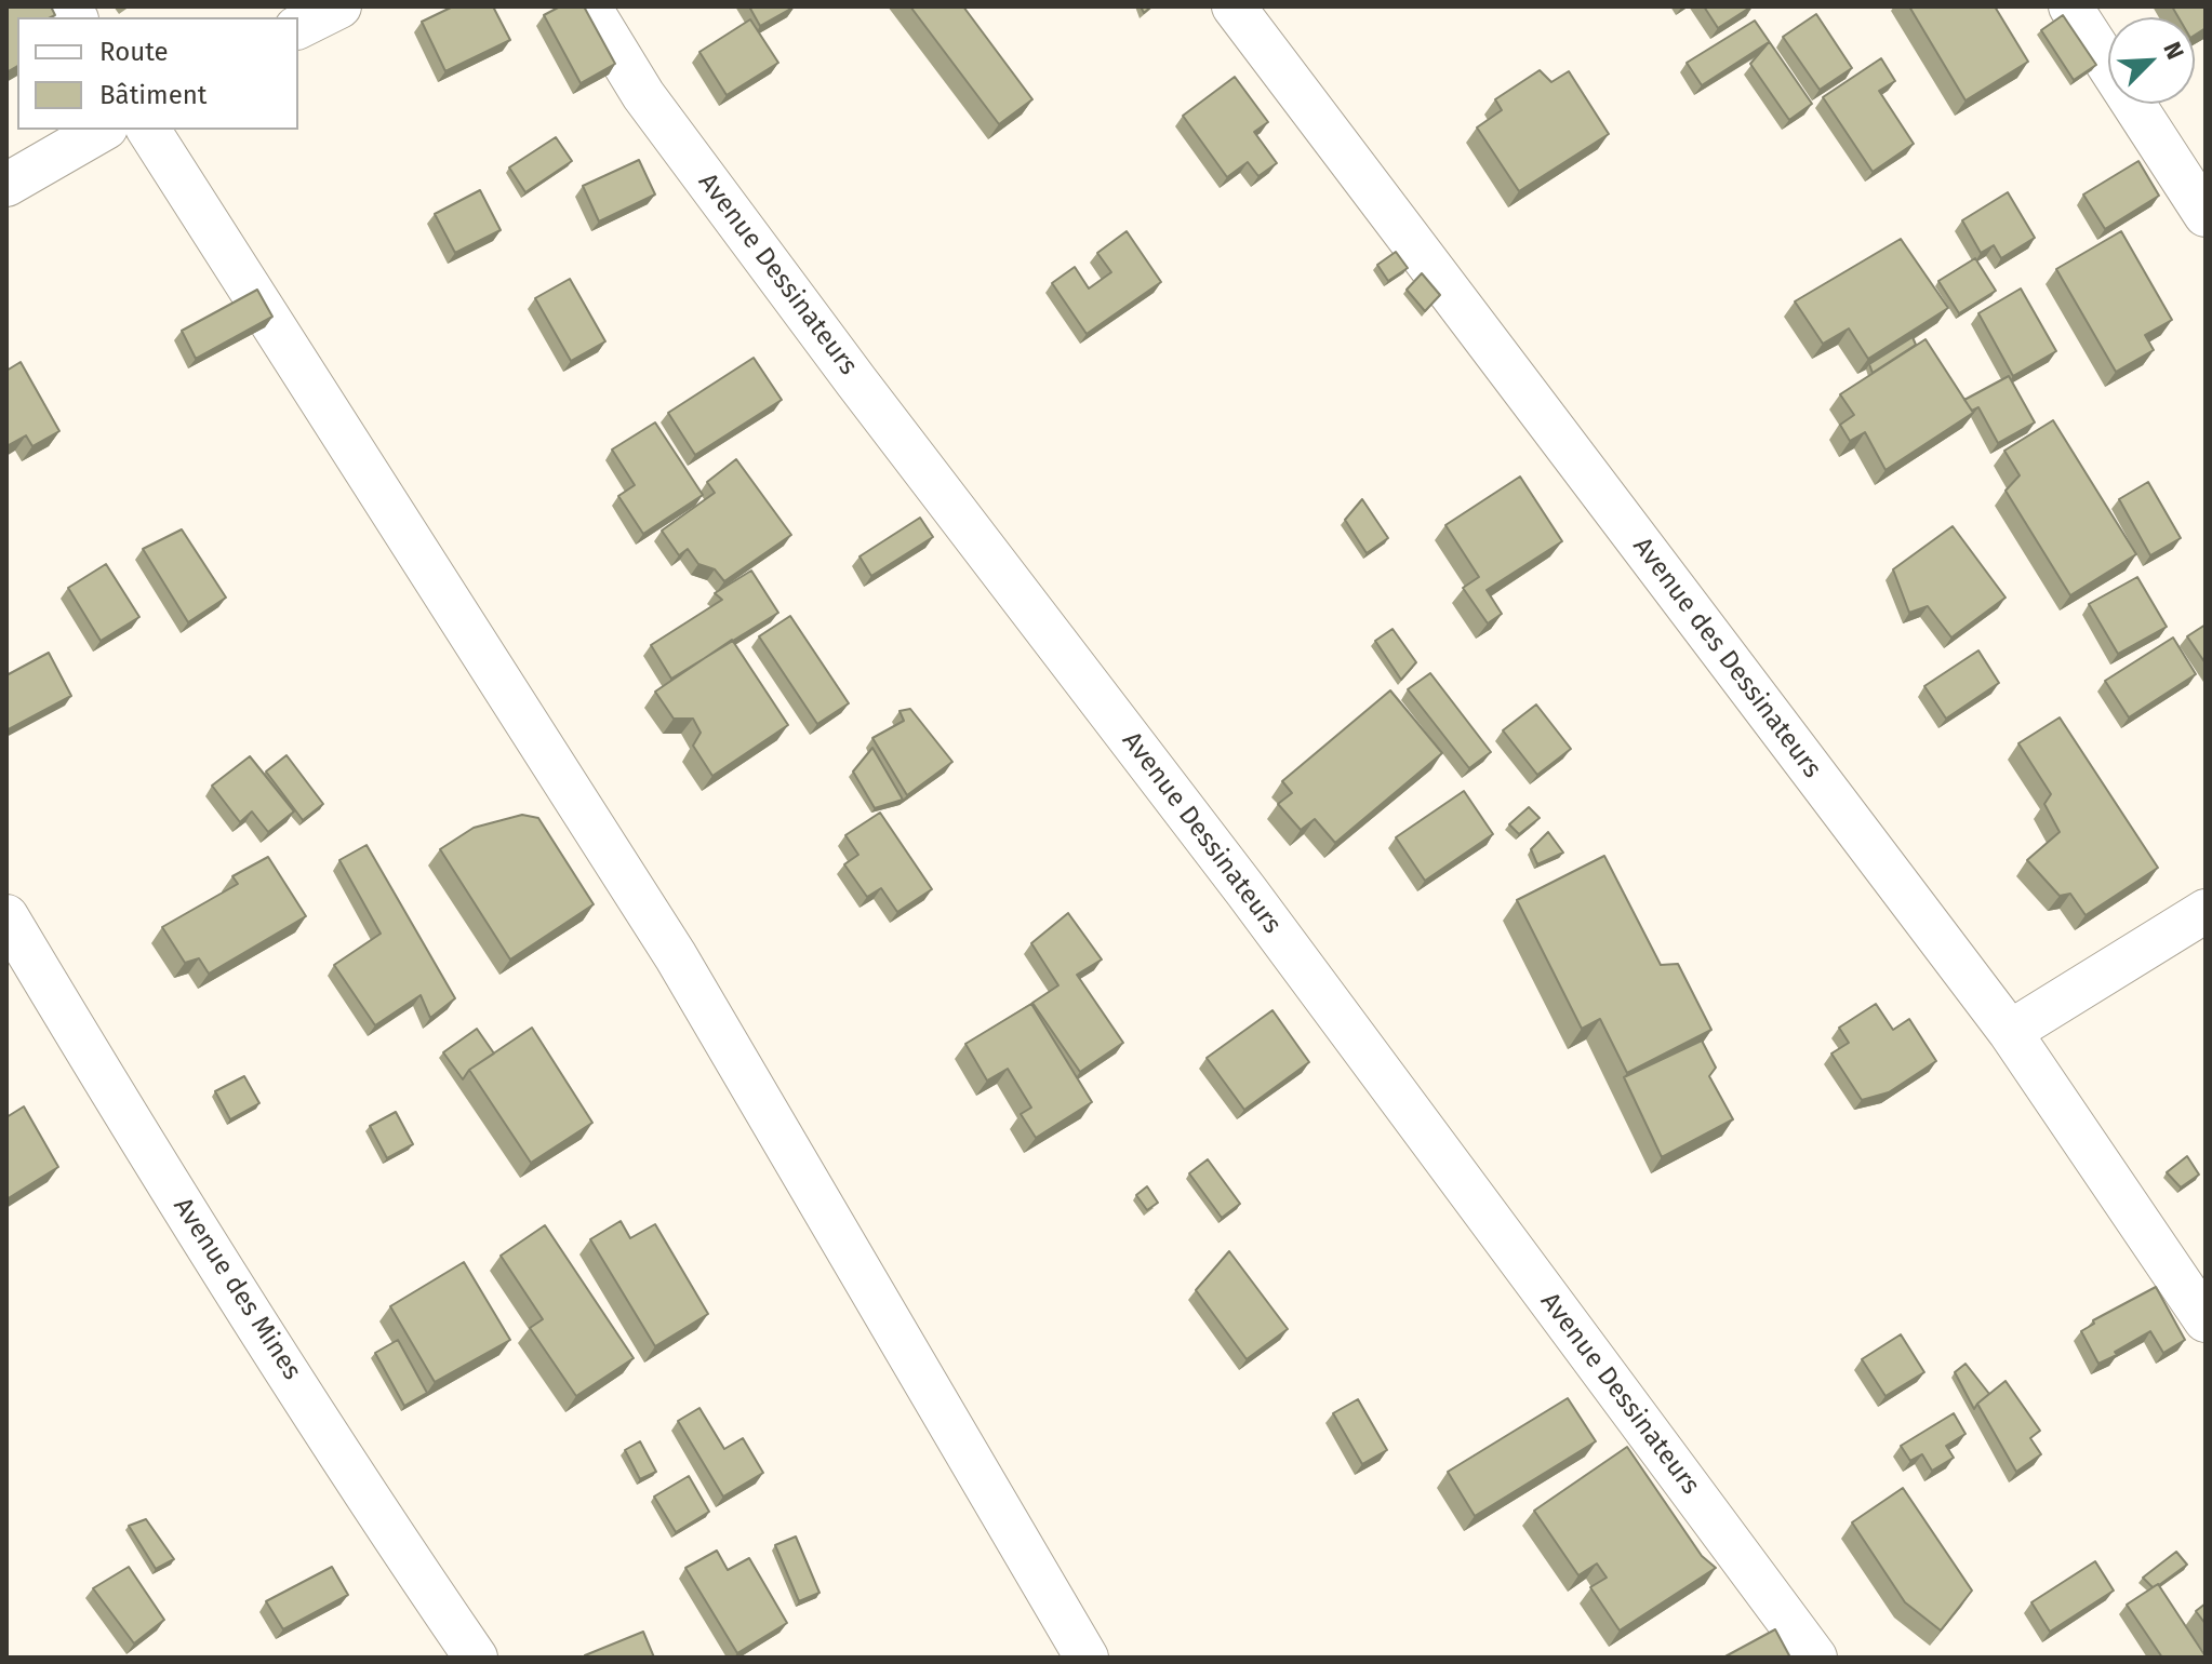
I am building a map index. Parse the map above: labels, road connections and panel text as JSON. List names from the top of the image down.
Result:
{
  "streets": {
    "street": ["Avenue Dessinateurs", "Avenue des Dessinateurs", "Avenue des Mines"]
  },
  "legend": ["Route", "Bâtiment"],
  "north": "top right"
}
